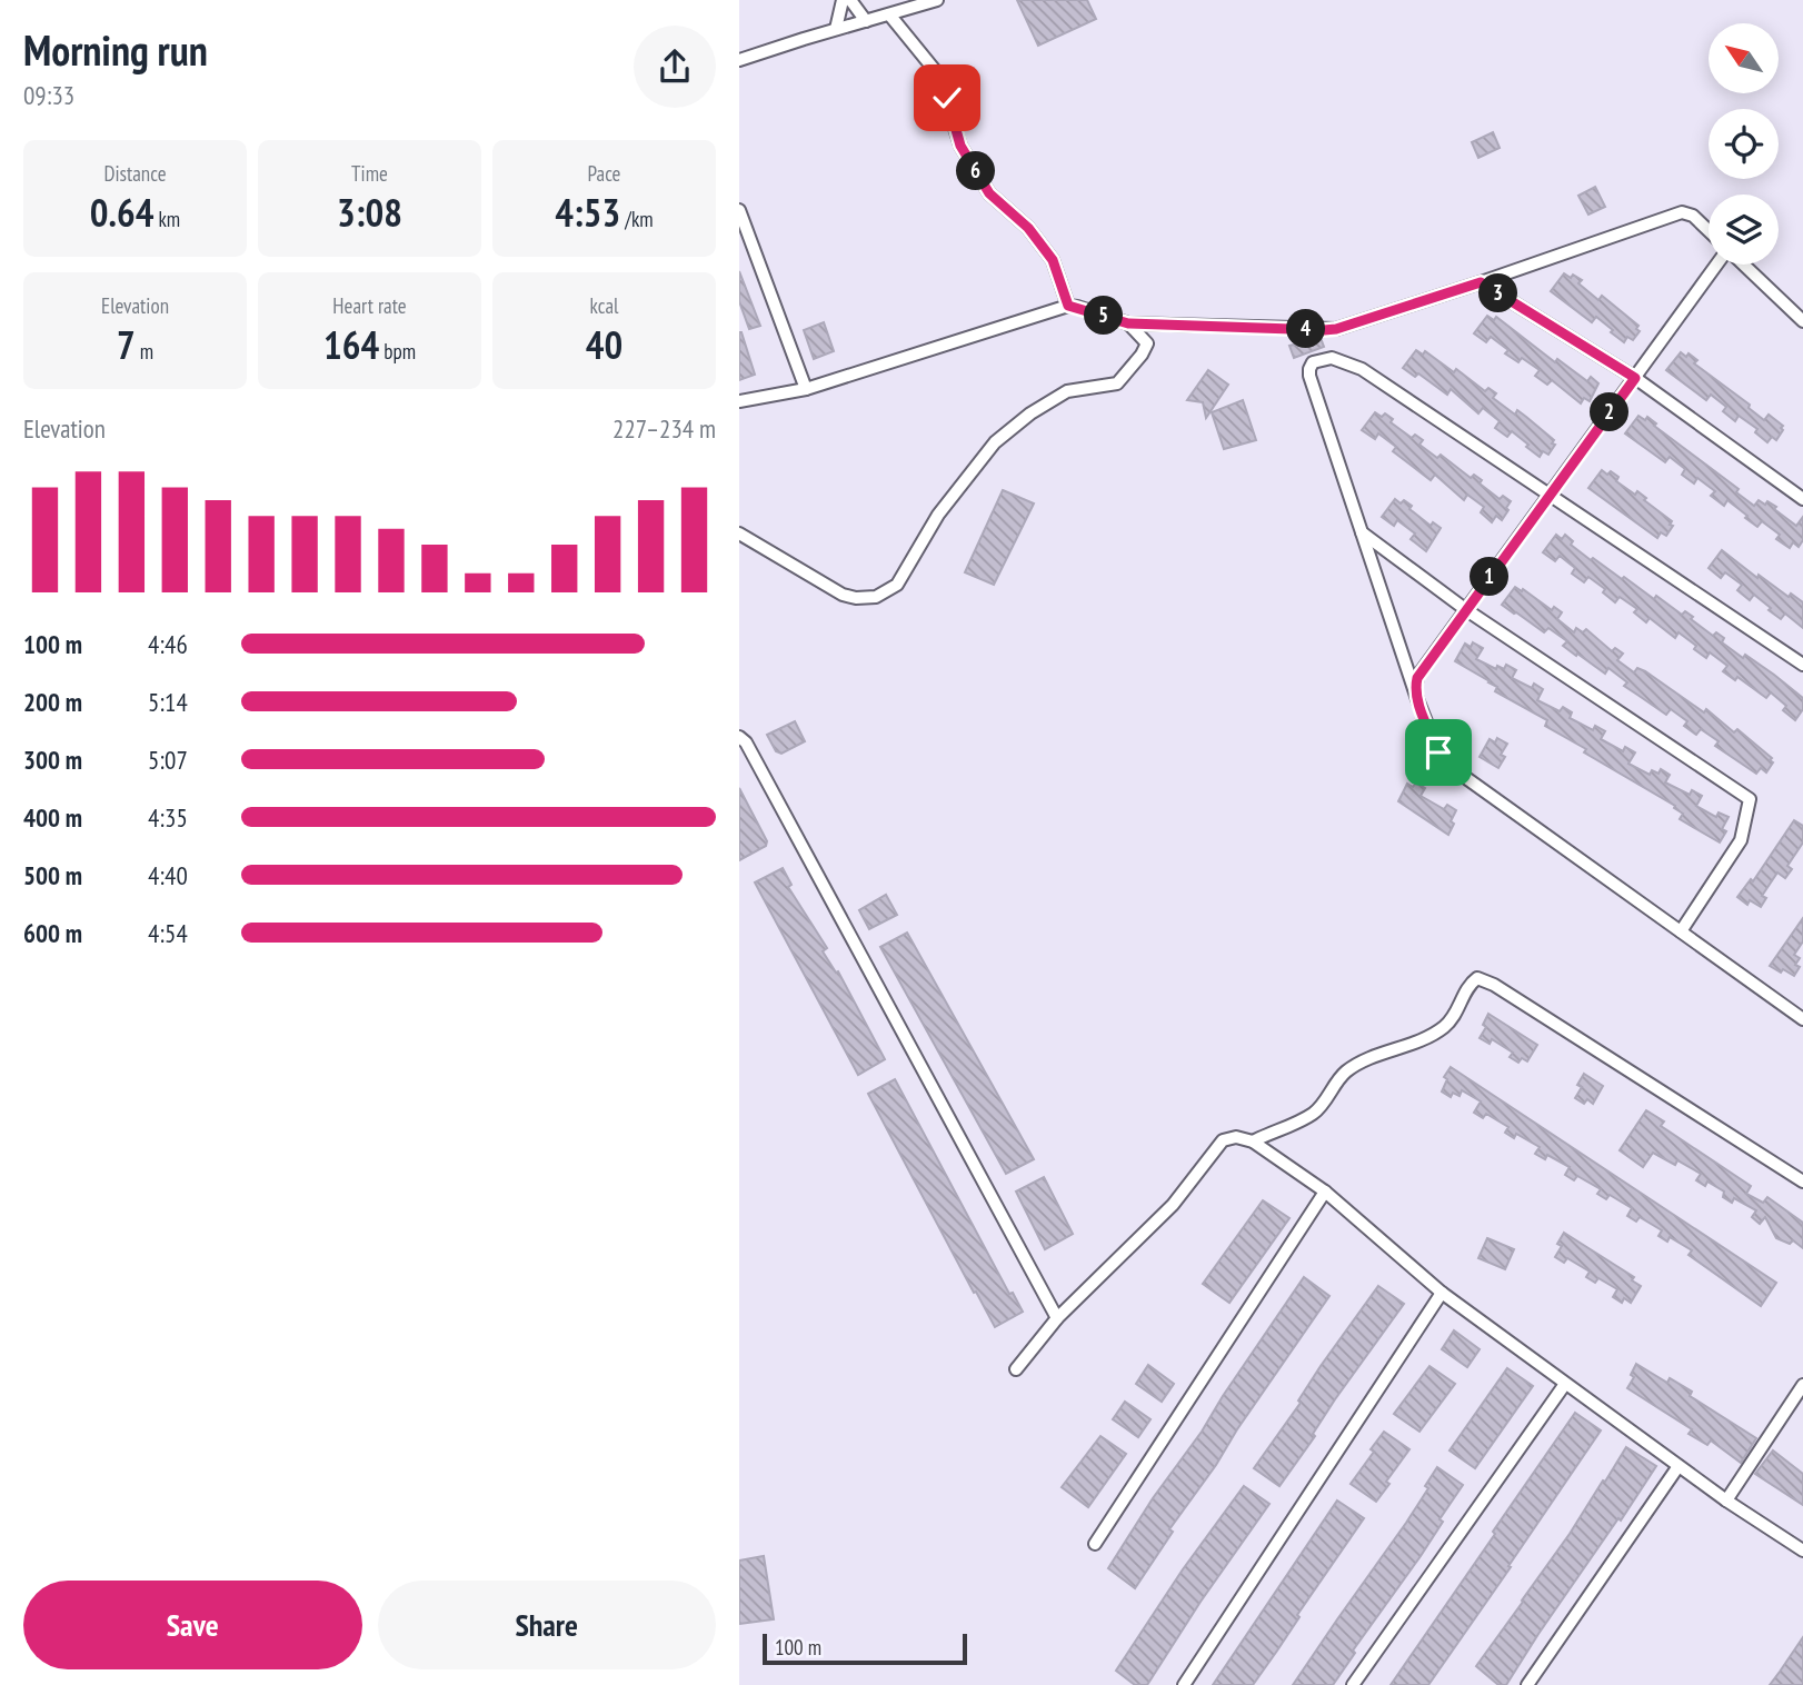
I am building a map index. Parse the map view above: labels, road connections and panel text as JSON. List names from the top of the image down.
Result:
{
  "scale_bar": "100 m",
  "north": "top left",
  "page": {
    "heading": ["Morning run", "09:33"],
    "stats": [
      ["Distance", "0.64 km"],
      ["Time", "3:08"],
      ["Pace", "4:53 /km"],
      ["Elevation", "7 m"],
      ["Heart rate", "164 bpm"],
      ["kcal", "40"]
    ],
    "pins": [
      "6",
      "3",
      "5",
      "4",
      "2",
      "1"
    ],
    "chart": ["Elevation", "227–234 m"],
    "list": [
      {
        "name": "100 m",
        "note": "4:46"
      },
      {
        "name": "200 m",
        "note": "5:14"
      },
      {
        "name": "300 m",
        "note": "5:07"
      },
      {
        "name": "400 m",
        "note": "4:35"
      },
      {
        "name": "500 m",
        "note": "4:40"
      },
      {
        "name": "600 m",
        "note": "4:54"
      }
    ],
    "buttons": ["Save", "Share"],
    "scale": "100 m"
  }
}
